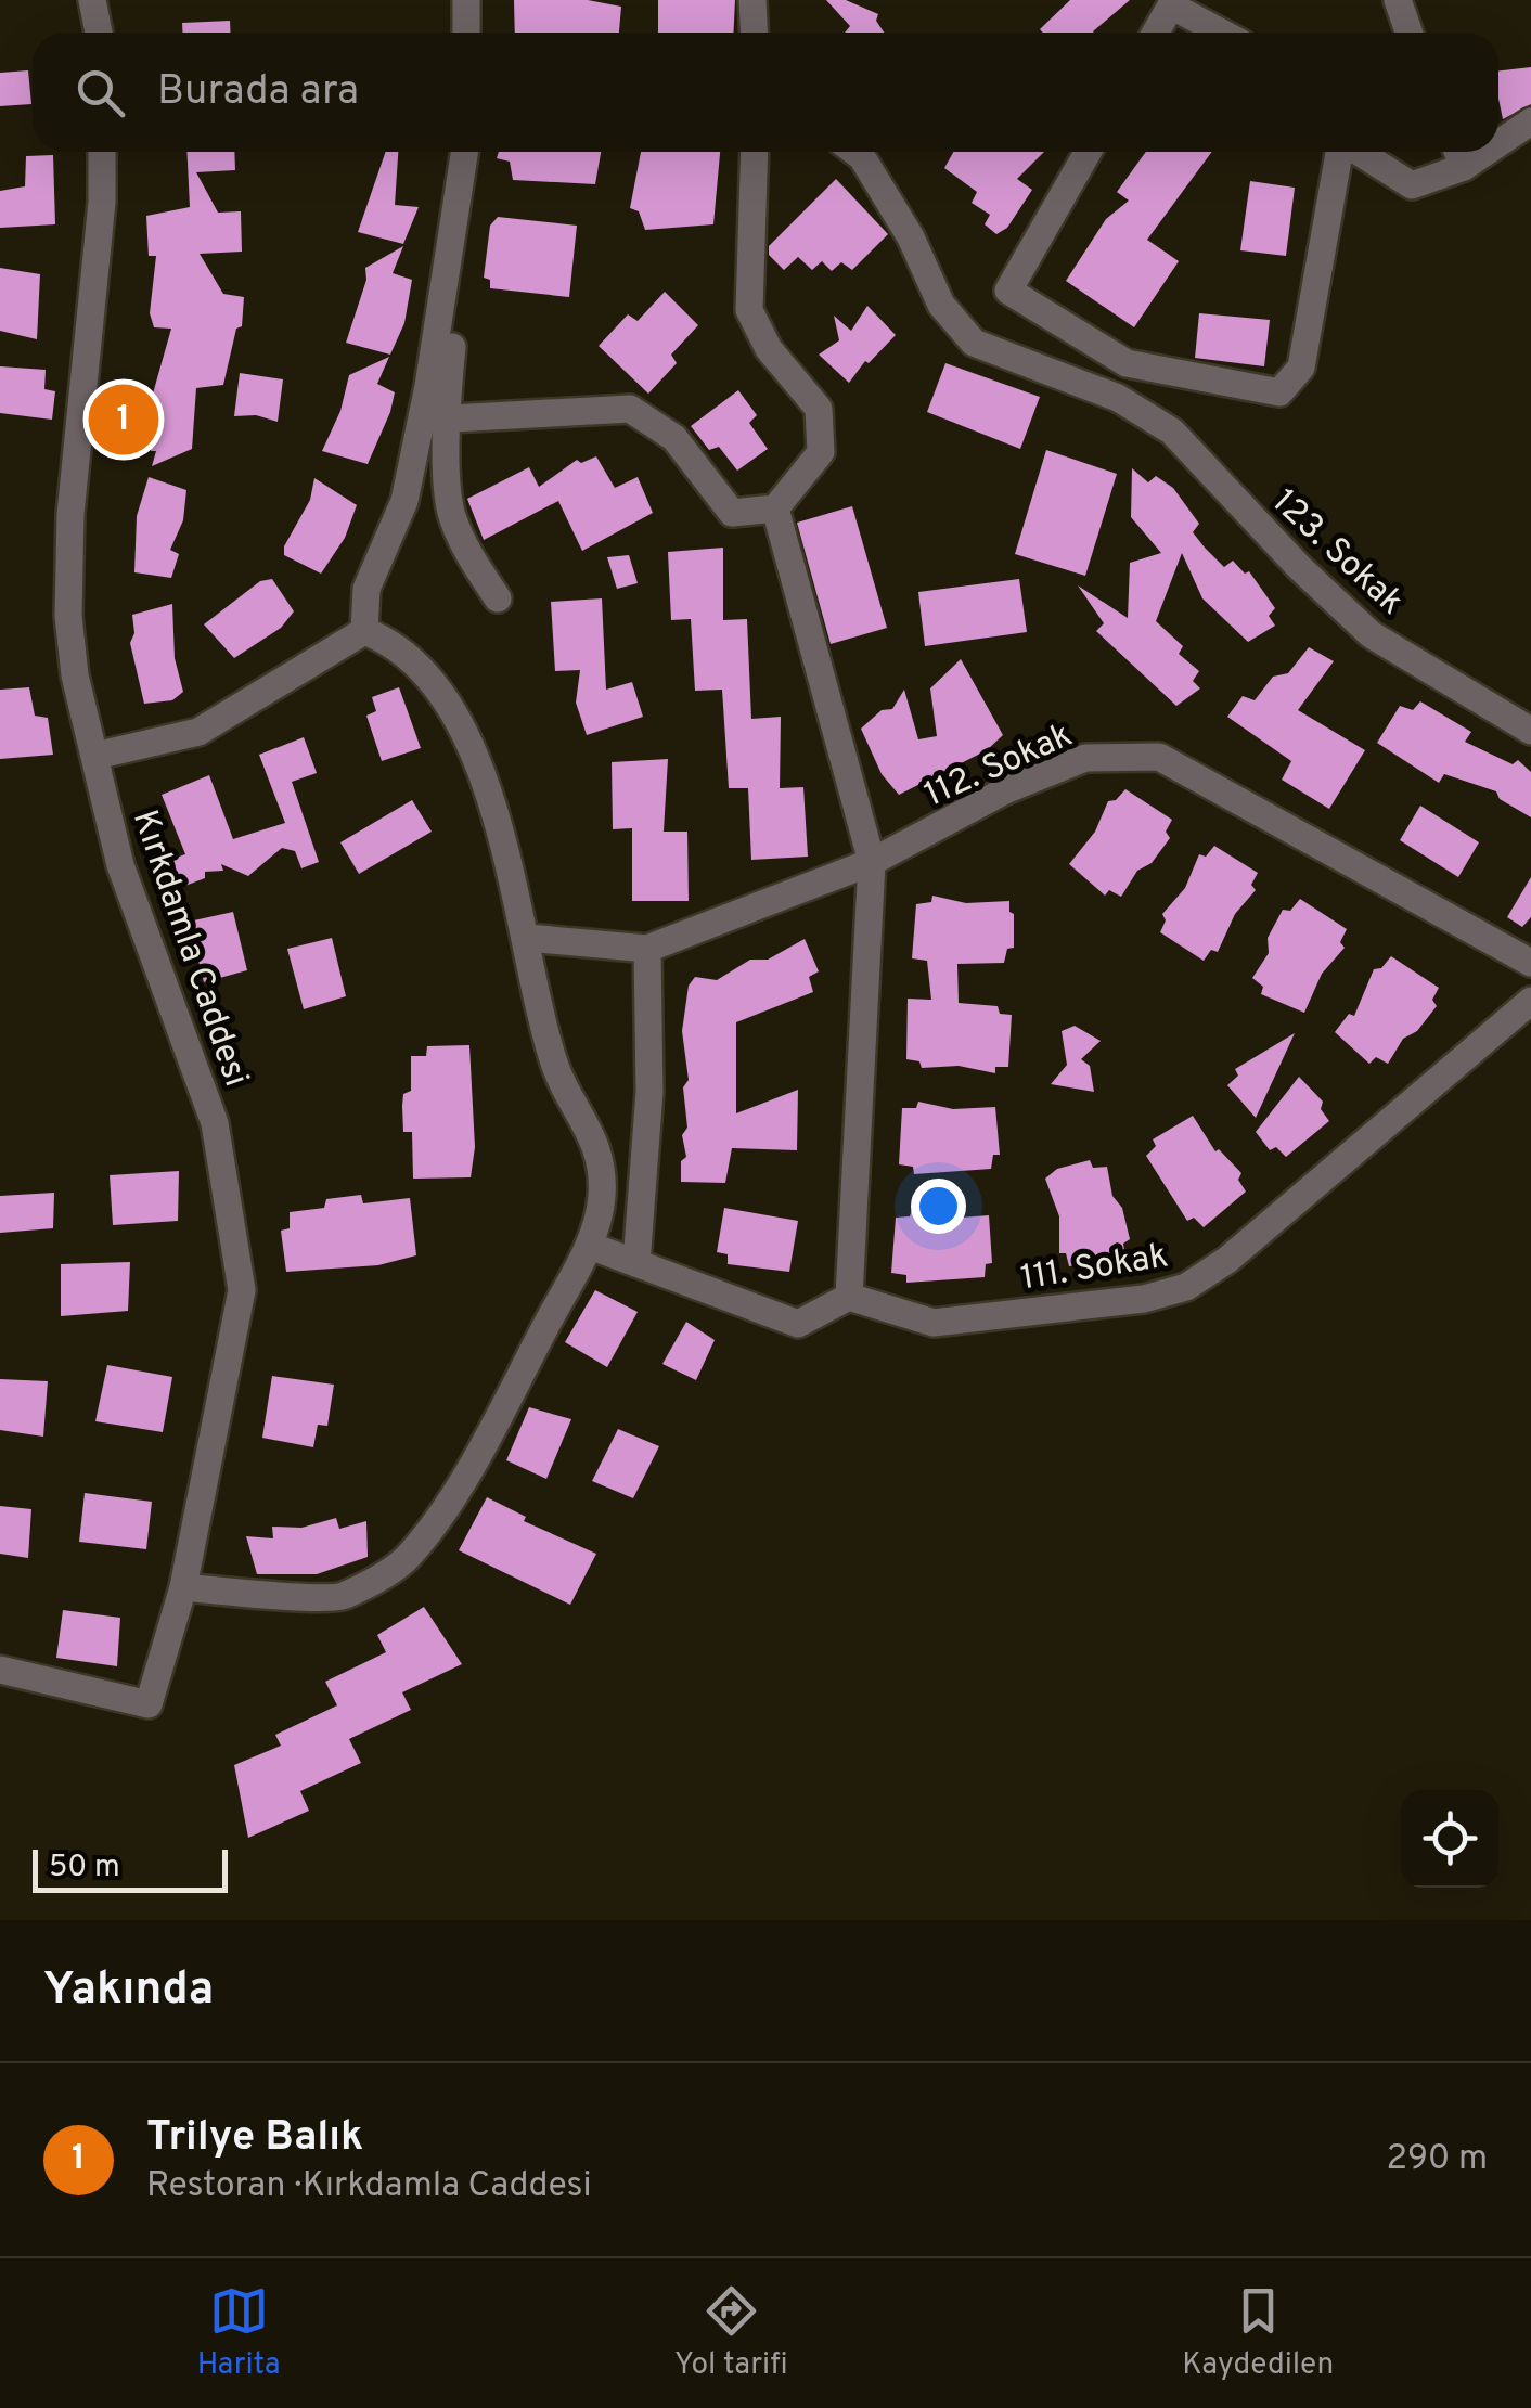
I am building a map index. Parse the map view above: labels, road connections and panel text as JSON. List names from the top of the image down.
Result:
{
  "streets": {
    "street": [
      "123. Sokak",
      "112. Sokak",
      "Kırkdamla Caddesi",
      "111. Sokak"
    ]
  },
  "scale_bar": "50 m",
  "page": {
    "search": "Burada ara",
    "pins": "1",
    "scale": "50 m",
    "heading": "Yakında",
    "list": [
      {
        "mark": "1",
        "name": "Trilye Balık",
        "note": "Restoran · Kırkdamla Caddesi",
        "value": "290 m"
      }
    ],
    "nav": ["Harita", "Yol tarifi", "Kaydedilen"]
  }
}
